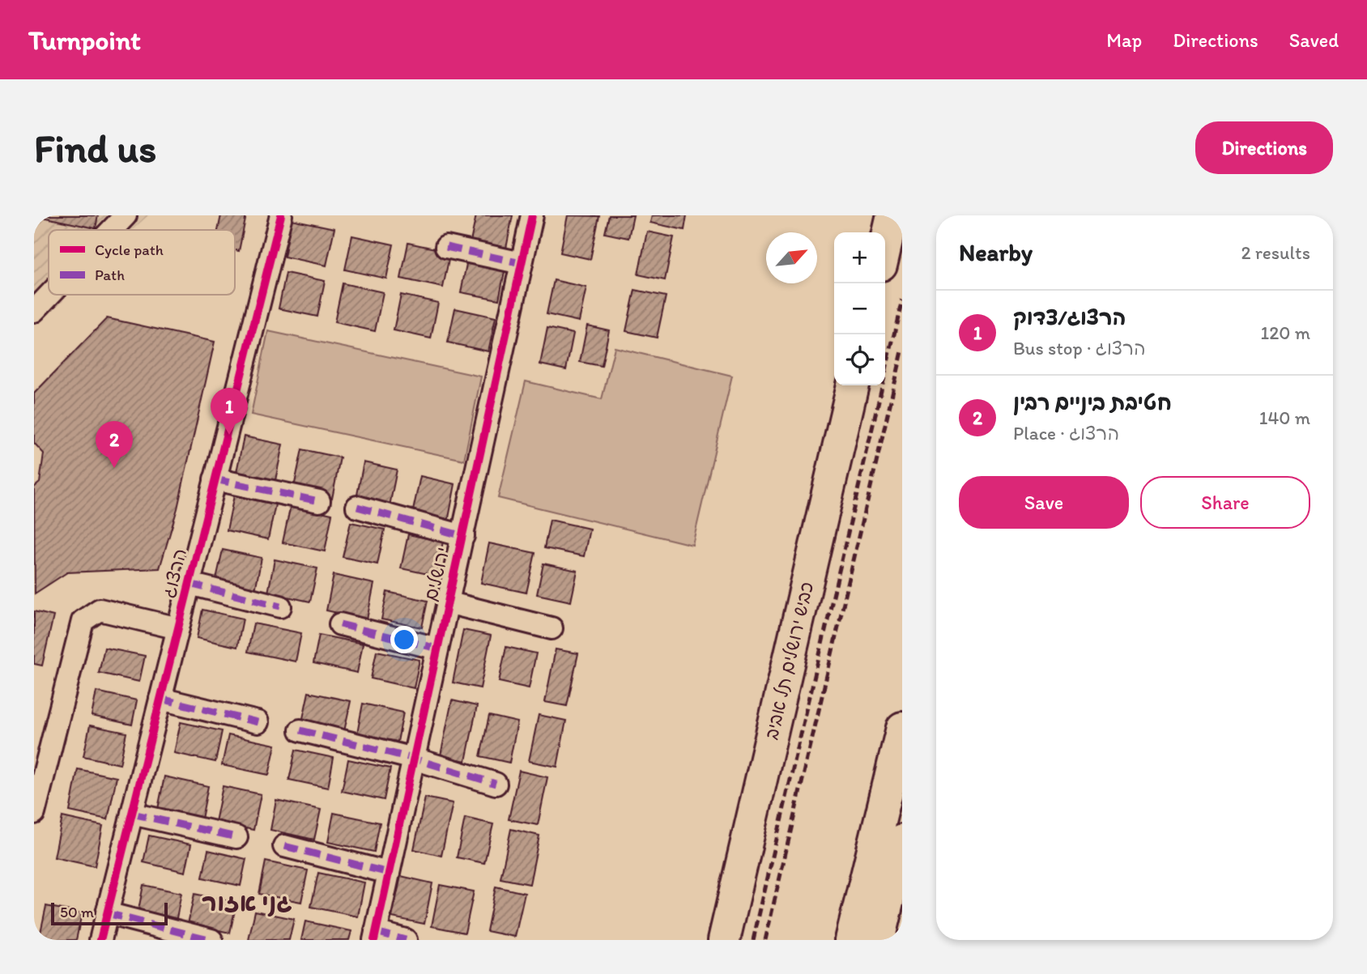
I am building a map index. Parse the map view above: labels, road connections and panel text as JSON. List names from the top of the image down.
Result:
{
  "streets": {
    "highway": ["כביש ירושלים תל אביב"],
    "street": ["הרצוג", "ירושלים"]
  },
  "districts": ["גני אזור"],
  "legend": ["Cycle path", "Path"],
  "scale_bar": "50 m",
  "north": "top right",
  "page": {
    "header": "Turnpoint",
    "nav": ["Map", "Directions", "Saved"],
    "buttons": [
      "Directions",
      ["Save", "Share"]
    ],
    "title": "Find us",
    "heading": ["Nearby", "2 results"],
    "map_buttons": ["+", "−"],
    "list": [
      {
        "mark": "1",
        "name": "הרצוג/צדוק",
        "note": "Bus stop · הרצוג",
        "value": "120 m"
      },
      {
        "mark": "2",
        "name": "חטיבת ביניים רבין",
        "note": "Place · הרצוג",
        "value": "140 m"
      }
    ],
    "pins": ["1", "2"],
    "scale": "50 m"
  }
}
